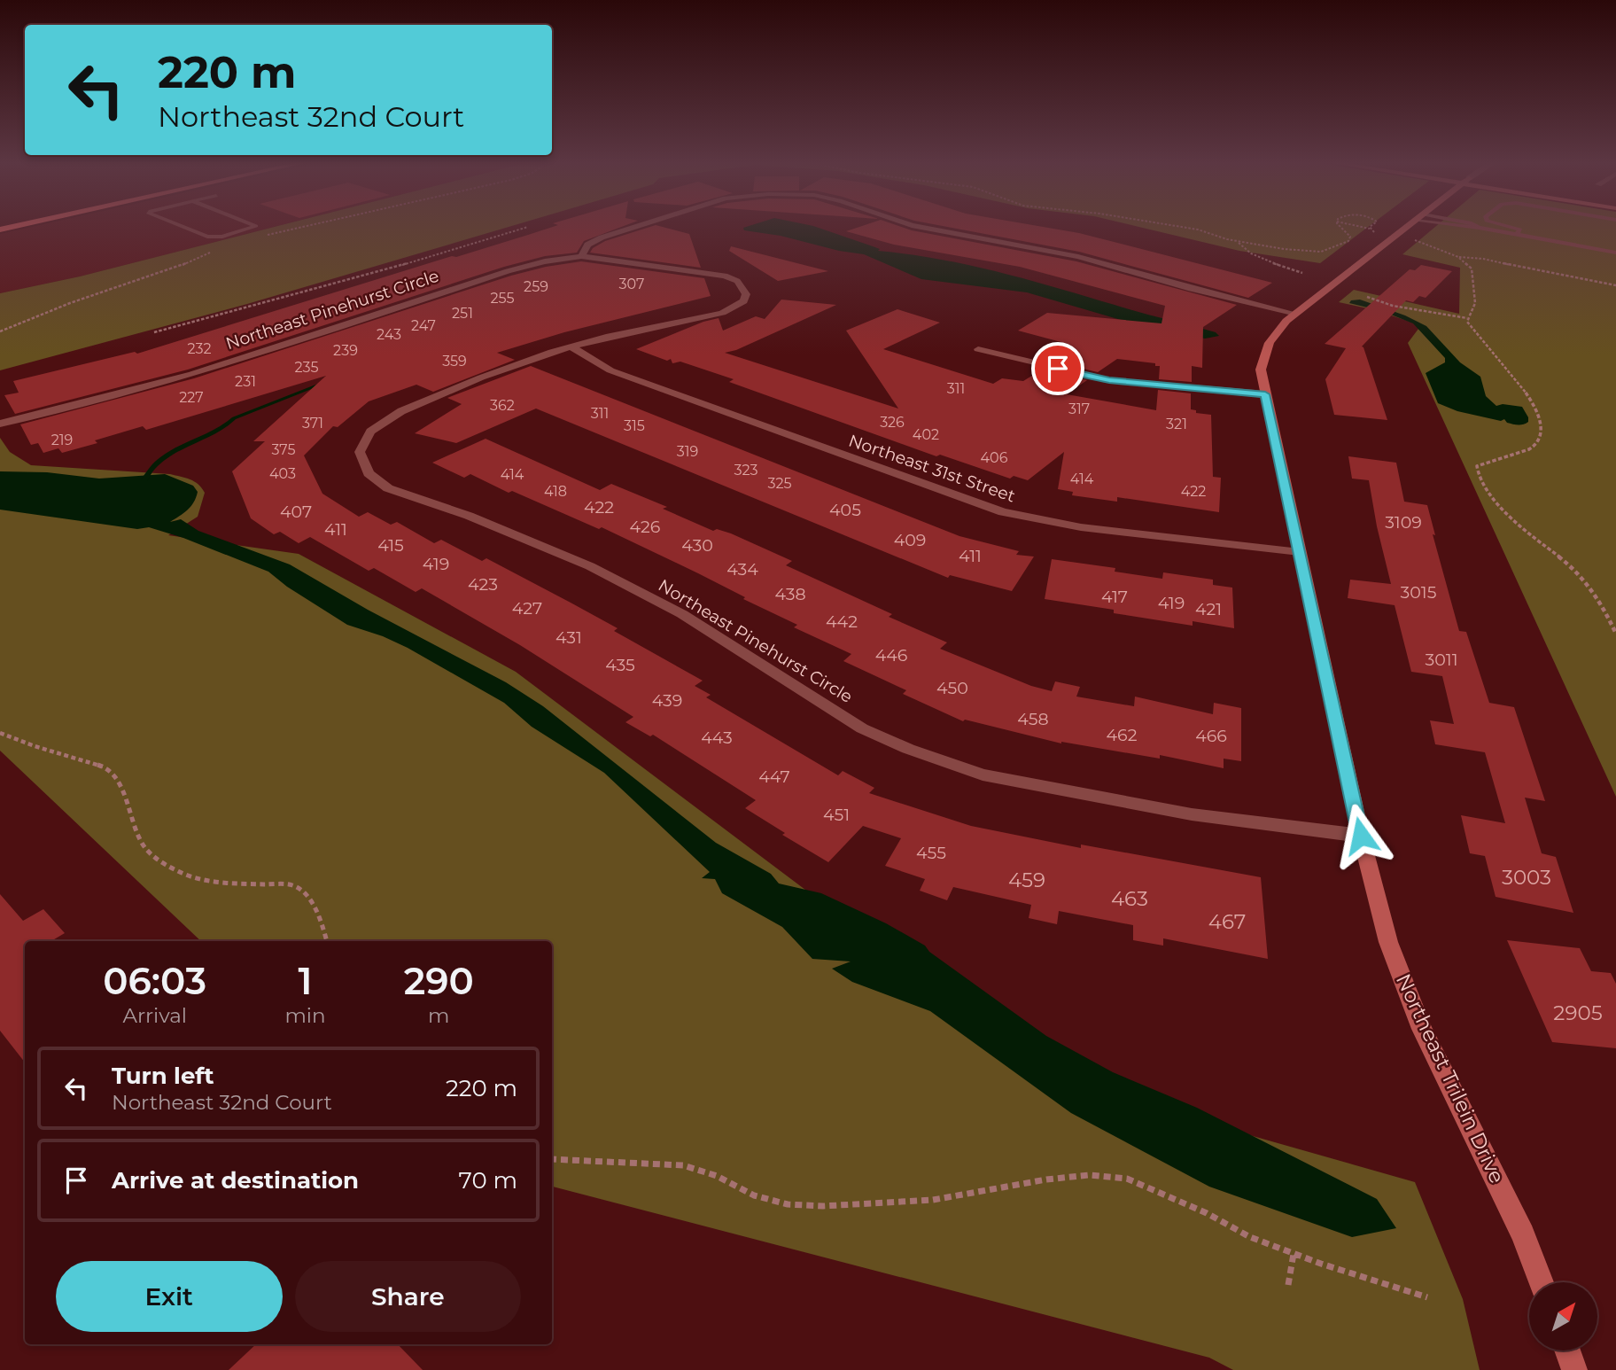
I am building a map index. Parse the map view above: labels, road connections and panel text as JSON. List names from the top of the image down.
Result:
{
  "streets": {
    "street": ["Northeast Pinehurst Circle", "Northeast 31st Street", "Northeast Trilein Drive"]
  },
  "crossings": [
    ["Northeast Pinehurst Circle", "Northeast 31st Street"],
    ["Northeast Pinehurst Circle", "Northeast Trilein Drive"],
    ["Northeast 31st Street", "Northeast Trilein Drive"]
  ],
  "house_numbers": [
    "307",
    "259",
    "255",
    "251",
    "247",
    "243",
    "232",
    "239",
    "359",
    "235",
    "231",
    "311",
    "227",
    "362",
    "317",
    "311",
    "326",
    "371",
    "321",
    "315",
    "402",
    "219",
    "375",
    "319",
    "406",
    "323",
    "403",
    "414",
    "414",
    "325",
    "418",
    "422",
    "422",
    "405",
    "407",
    "3109",
    "426",
    "411",
    "409",
    "415",
    "430",
    "411",
    "419",
    "434",
    "423",
    "3015",
    "438",
    "417",
    "419",
    "427",
    "421",
    "442",
    "431",
    "446",
    "3011",
    "435",
    "450",
    "439",
    "458",
    "462",
    "466",
    "443",
    "447",
    "451",
    "455",
    "3003",
    "459",
    "463",
    "467",
    "2905"
  ],
  "north": "top right",
  "page": {
    "turn": ["220 m", "Northeast 32nd Court"],
    "eta": [
      "06:03",
      "Arrival",
      "1",
      "min",
      "290",
      "m"
    ],
    "list": [
      {
        "name": "Turn left",
        "note": "Northeast 32nd Court",
        "value": "220 m"
      },
      {
        "name": "Arrive at destination",
        "value": "70 m"
      }
    ],
    "buttons": ["Exit", "Share"]
  }
}
